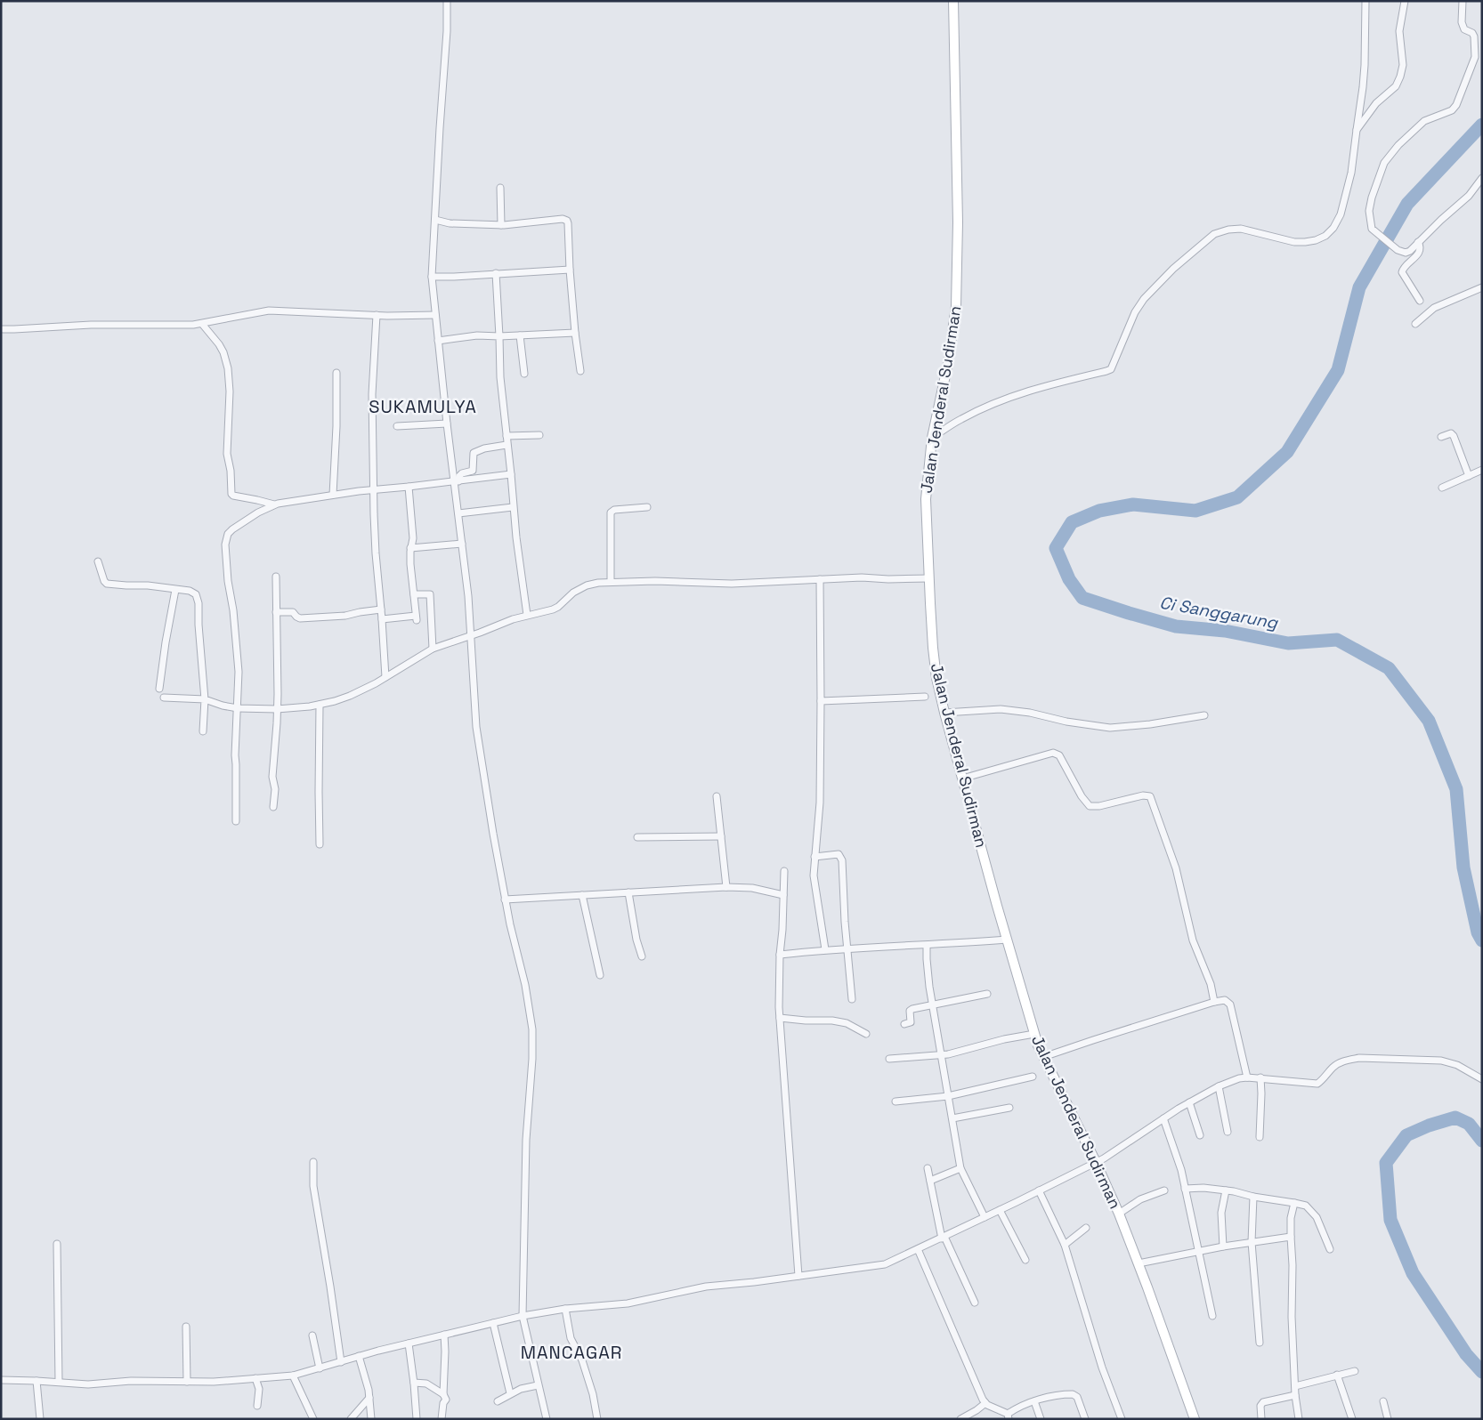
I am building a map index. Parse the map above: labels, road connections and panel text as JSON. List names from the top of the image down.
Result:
{
  "streets": {
    "main road": ["Jalan Jenderal Sudirman"]
  },
  "districts": ["SUKAMULYA", "MANCAGAR"],
  "water": ["Ci Sanggarung"]
}
